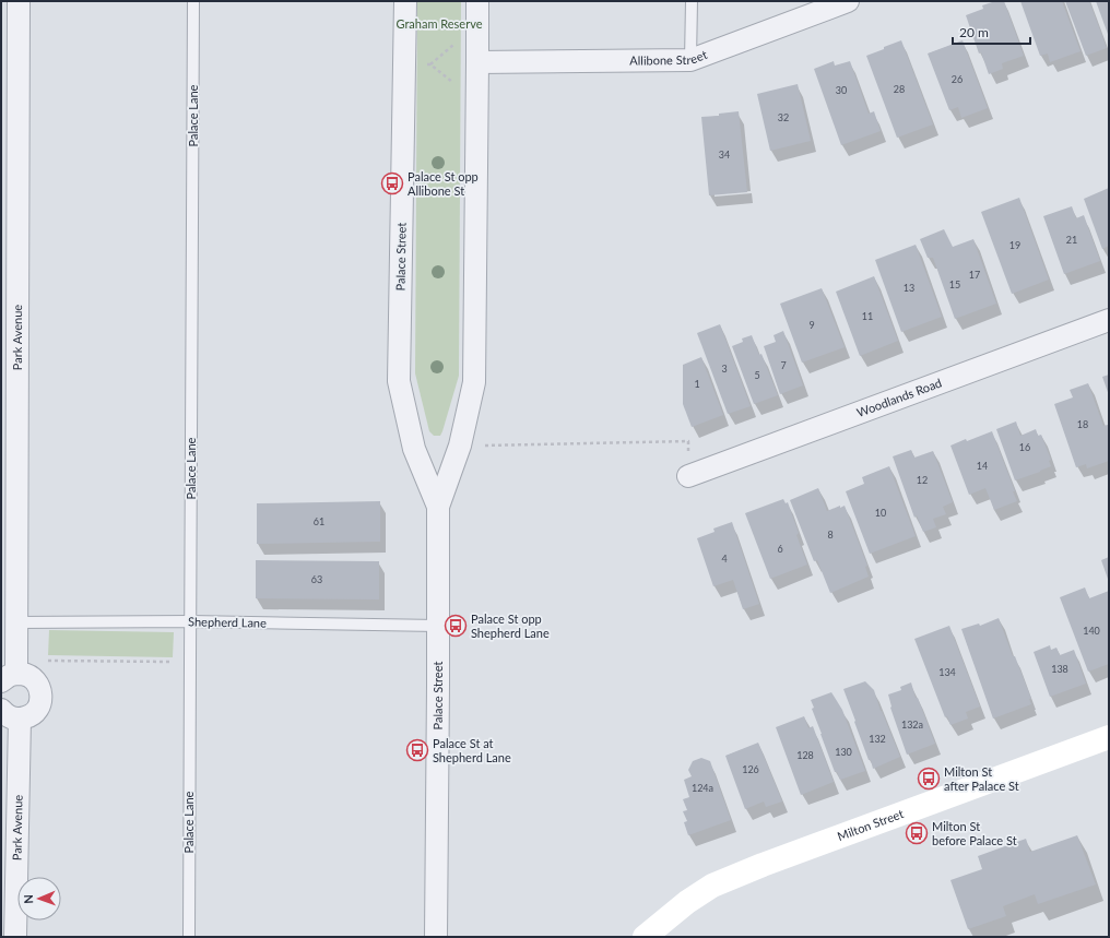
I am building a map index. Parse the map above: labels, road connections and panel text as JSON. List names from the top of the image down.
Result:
{
  "streets": {
    "main road": ["Milton Street"],
    "street": [
      "Allibone Street",
      "Palace Street",
      "Park Avenue",
      "Woodlands Road"
    ],
    "lane": ["Palace Lane", "Shepherd Lane"]
  },
  "crossings": [
    ["Allibone Street", "Palace Street"],
    ["Palace Lane", "Shepherd Lane"],
    ["Palace Street", "Shepherd Lane"],
    ["Park Avenue", "Shepherd Lane"]
  ],
  "parks": ["Graham Reserve"],
  "places": {
    "bus stop": [
      "Palace St opp Allibone St",
      "Palace St opp Shepherd Lane",
      "Palace St at Shepherd Lane",
      "Milton St after Palace St",
      "Milton St before Palace St"
    ]
  },
  "house_numbers": [
    "26",
    "28",
    "30",
    "32",
    "34",
    "21",
    "19",
    "17",
    "15",
    "13",
    "11",
    "9",
    "7",
    "3",
    "5",
    "1",
    "18",
    "16",
    "14",
    "12",
    "10",
    "61",
    "8",
    "6",
    "4",
    "63",
    "140",
    "138",
    "134",
    "132a",
    "132",
    "130",
    "128",
    "126",
    "124a"
  ],
  "scale_bar": "20 m",
  "north": "left"
}
